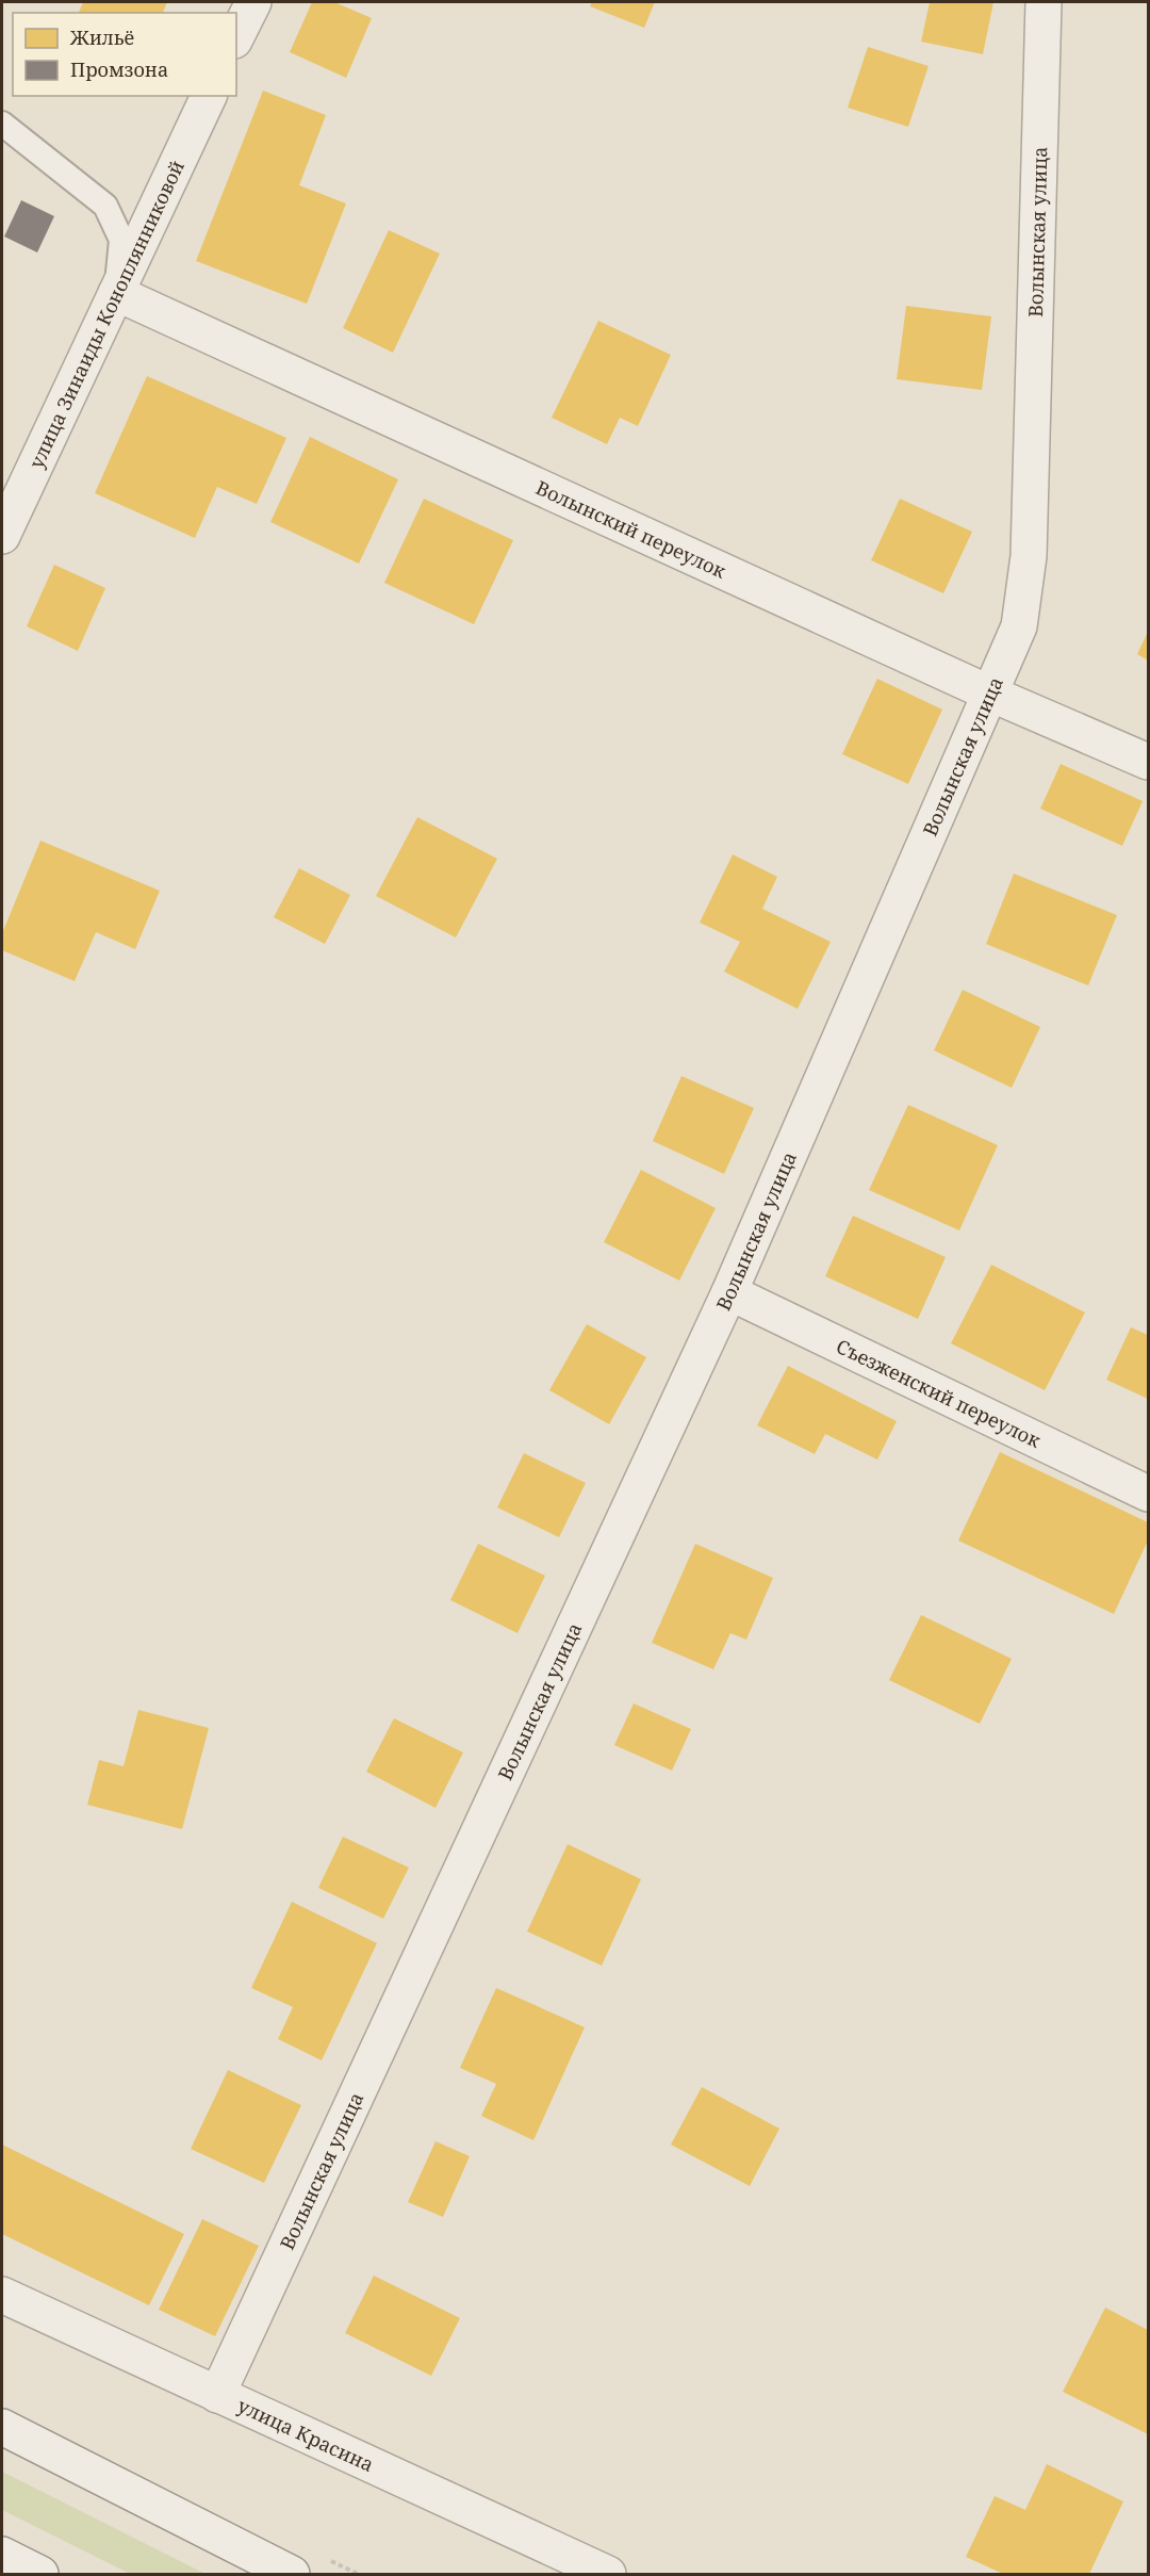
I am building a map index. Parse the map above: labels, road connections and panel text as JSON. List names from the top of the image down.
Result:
{
  "streets": {
    "street": [
      "Волынская улица",
      "улица Зинаиды Коноплянниковой",
      "Волынский переулок",
      "Съезженский переулок",
      "улица Красина"
    ]
  },
  "crossings": [
    ["Волынская улица", "Волынский переулок"],
    ["Волынская улица", "Съезженский переулок"],
    ["Волынская улица", "улица Красина"],
    ["улица Зинаиды Коноплянниковой", "Волынский переулок"]
  ],
  "legend": ["Жильё", "Промзона"]
}
